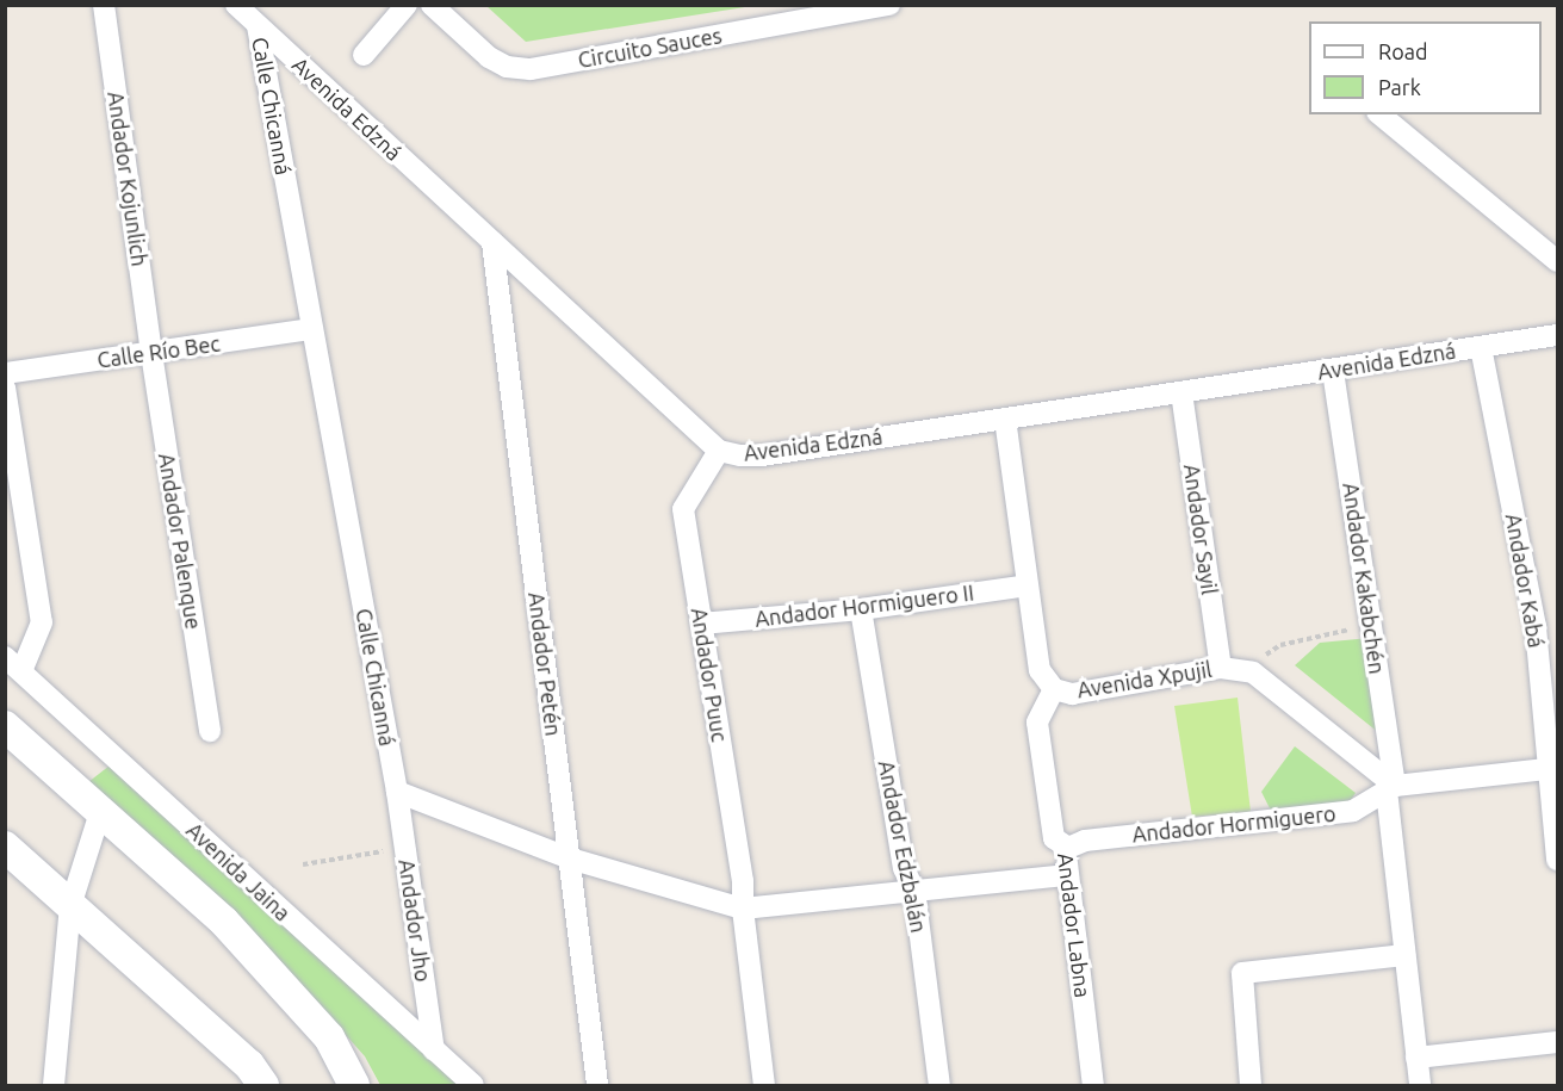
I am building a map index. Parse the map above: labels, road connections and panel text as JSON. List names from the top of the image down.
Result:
{
  "streets": {
    "street": [
      "Circuito Sauces",
      "Calle Chicanná",
      "Avenida Edzná",
      "Andador Kojunlich",
      "Calle Río Bec",
      "Andador Sayil",
      "Andador Palenque",
      "Andador Kakabchén",
      "Andador Kabá",
      "Andador Hormiguero II",
      "Andador Petén",
      "Andador Puuc",
      "Avenida Xpujil",
      "Andador Hormiguero",
      "Andador Edzbalán",
      "Avenida Jaina",
      "Andador Jho",
      "Andador Labna"
    ]
  },
  "crossings": [
    ["Calle Chicanná", "Avenida Edzná"],
    ["Calle Chicanná", "Calle Río Bec"],
    ["Calle Chicanná", "Andador Jho"],
    ["Avenida Edzná", "Andador Sayil"],
    ["Avenida Edzná", "Andador Kakabchén"],
    ["Avenida Edzná", "Andador Kabá"],
    ["Avenida Edzná", "Andador Petén"],
    ["Avenida Edzná", "Andador Puuc"],
    ["Avenida Edzná", "Avenida Xpujil"],
    ["Andador Kojunlich", "Calle Río Bec"],
    ["Andador Kojunlich", "Andador Palenque"],
    ["Calle Río Bec", "Andador Palenque"],
    ["Andador Sayil", "Avenida Xpujil"],
    ["Andador Kakabchén", "Andador Hormiguero"],
    ["Andador Hormiguero II", "Andador Puuc"],
    ["Andador Hormiguero II", "Avenida Xpujil"],
    ["Andador Hormiguero II", "Andador Edzbalán"],
    ["Avenida Xpujil", "Andador Labna"],
    ["Andador Hormiguero", "Andador Labna"],
    ["Avenida Jaina", "Andador Jho"]
  ],
  "legend": ["Road", "Park"]
}
